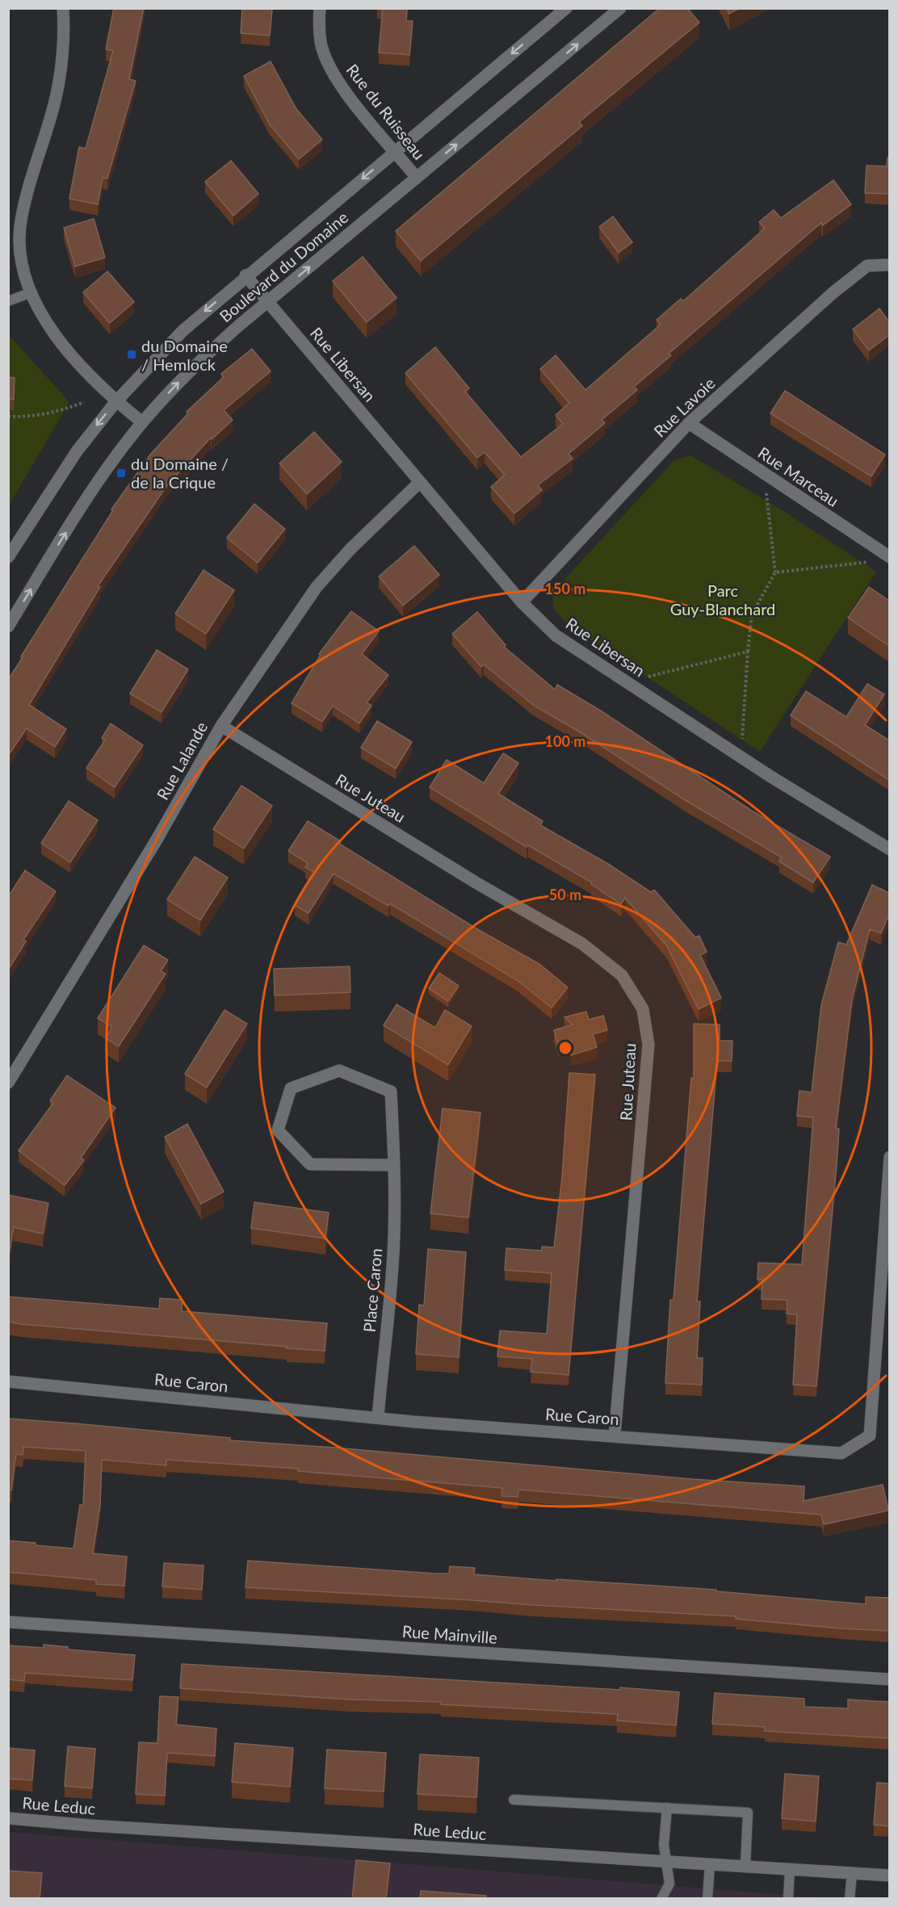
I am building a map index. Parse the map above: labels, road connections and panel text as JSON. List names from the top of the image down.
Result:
{
  "streets": {
    "street": [
      "Rue du Ruisseau",
      "Boulevard du Domaine",
      "Rue Libersan",
      "Rue Lavoie",
      "Rue Marceau",
      "Rue Lalande",
      "Rue Juteau",
      "Place Caron",
      "Rue Caron",
      "Rue Mainville",
      "Rue Leduc"
    ]
  },
  "crossings": [
    ["Rue du Ruisseau", "Boulevard du Domaine"],
    ["Boulevard du Domaine", "Rue Libersan"],
    ["Rue Libersan", "Rue Lavoie"],
    ["Rue Libersan", "Rue Lalande"],
    ["Rue Lavoie", "Rue Marceau"],
    ["Rue Lalande", "Rue Juteau"],
    ["Rue Juteau", "Rue Caron"],
    ["Place Caron", "Rue Caron"]
  ],
  "parks": ["Parc Guy-Blanchard"],
  "places": {
    "transit": ["du Domaine / Hemlock", "du Domaine / de la Crique"]
  },
  "rings": ["150 m", "100 m", "50 m"]
}
